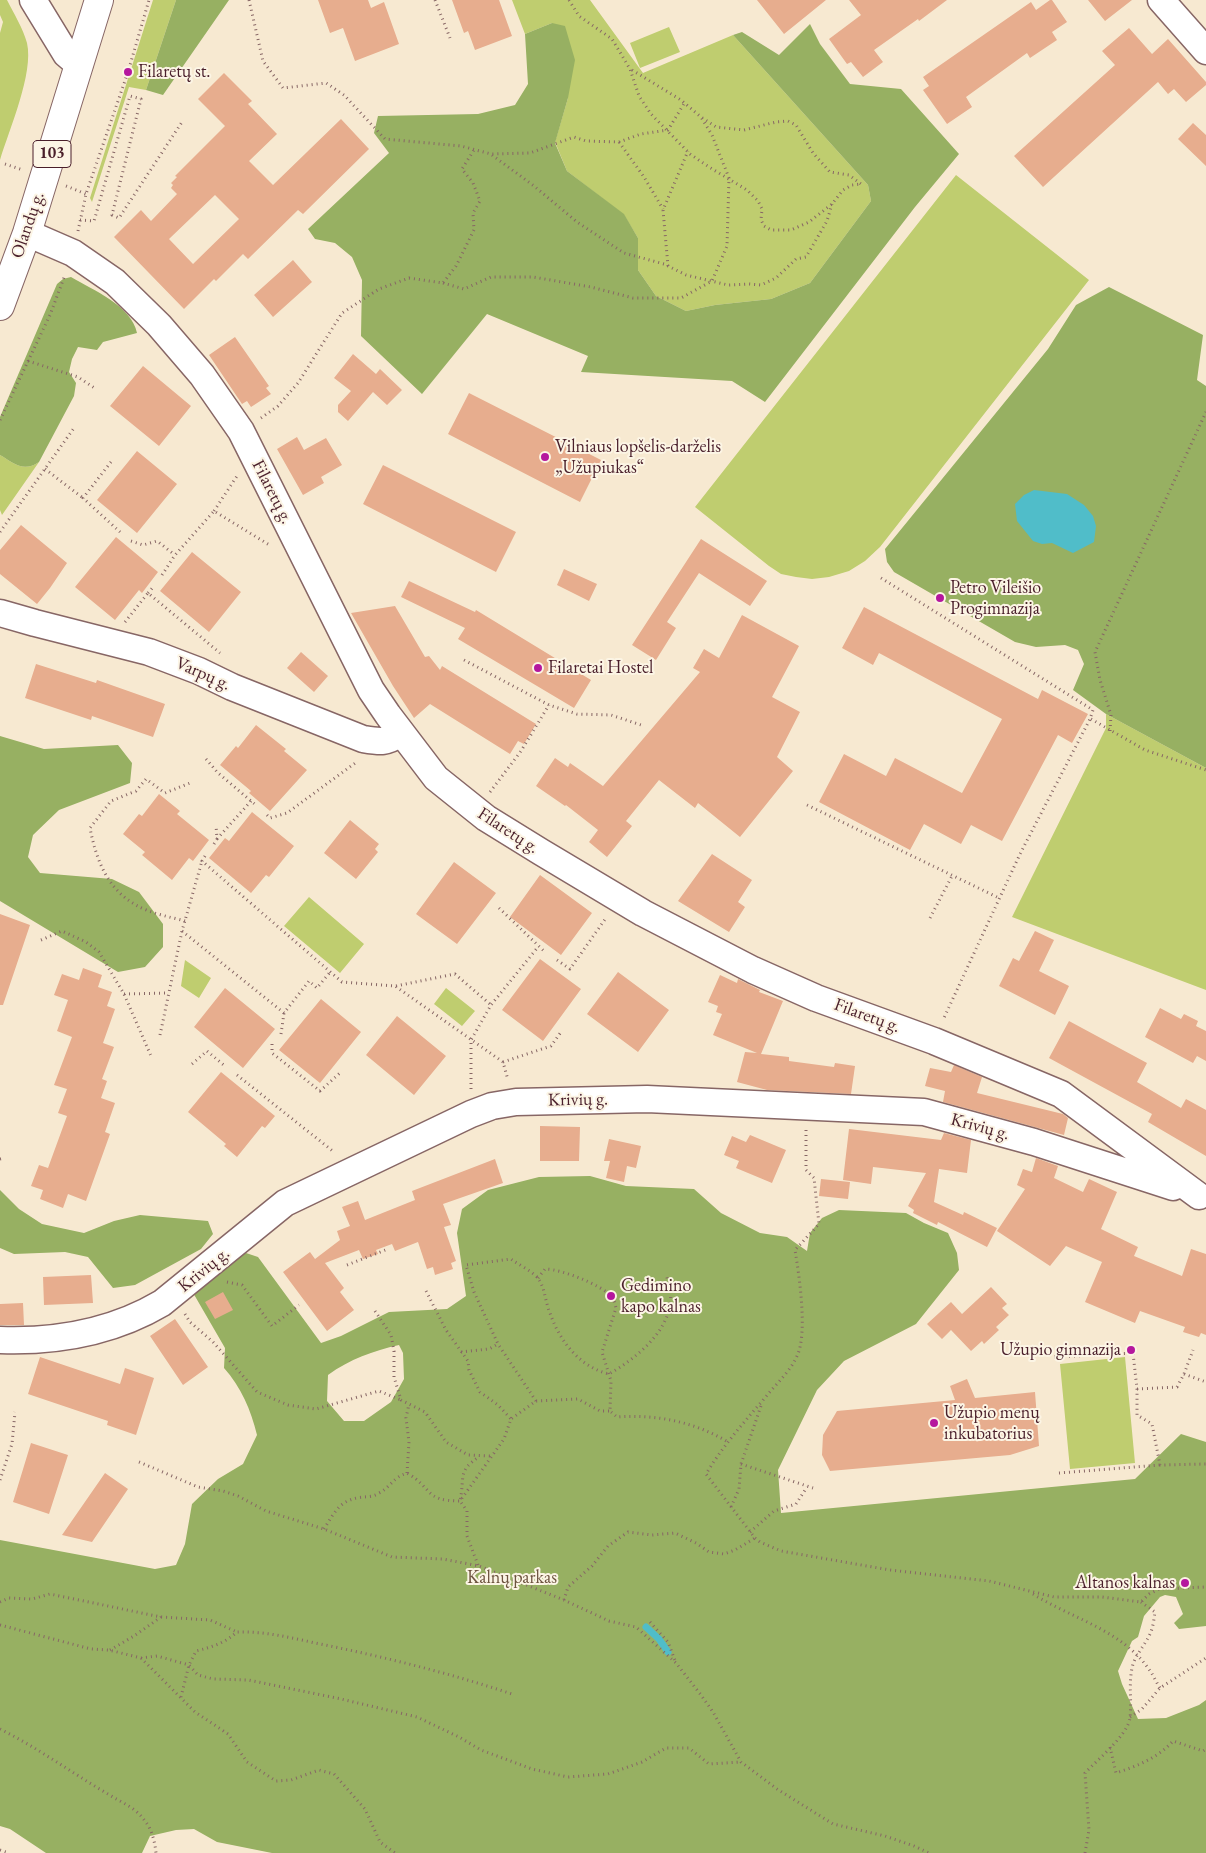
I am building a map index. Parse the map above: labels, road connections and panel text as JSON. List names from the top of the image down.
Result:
{
  "streets": {
    "main road": ["103", "Olandų g."],
    "street": ["Filaretų g.", "Varpų g.", "Krivių g."]
  },
  "crossings": [
    ["Olandų g.", "Filaretų g."],
    ["Filaretų g.", "Krivių g."]
  ],
  "parks": ["Kalnų parkas"],
  "places": [
    "Filaretų st.",
    "Vilniaus lopšelis-darželis „Užupiukas“",
    "Petro Vileišio Progimnazija",
    "Filaretai Hostel",
    "Gedimino kapo kalnas",
    "Užupio gimnazija",
    "Užupio menų inkubatorius",
    "Altanos kalnas"
  ]
}
